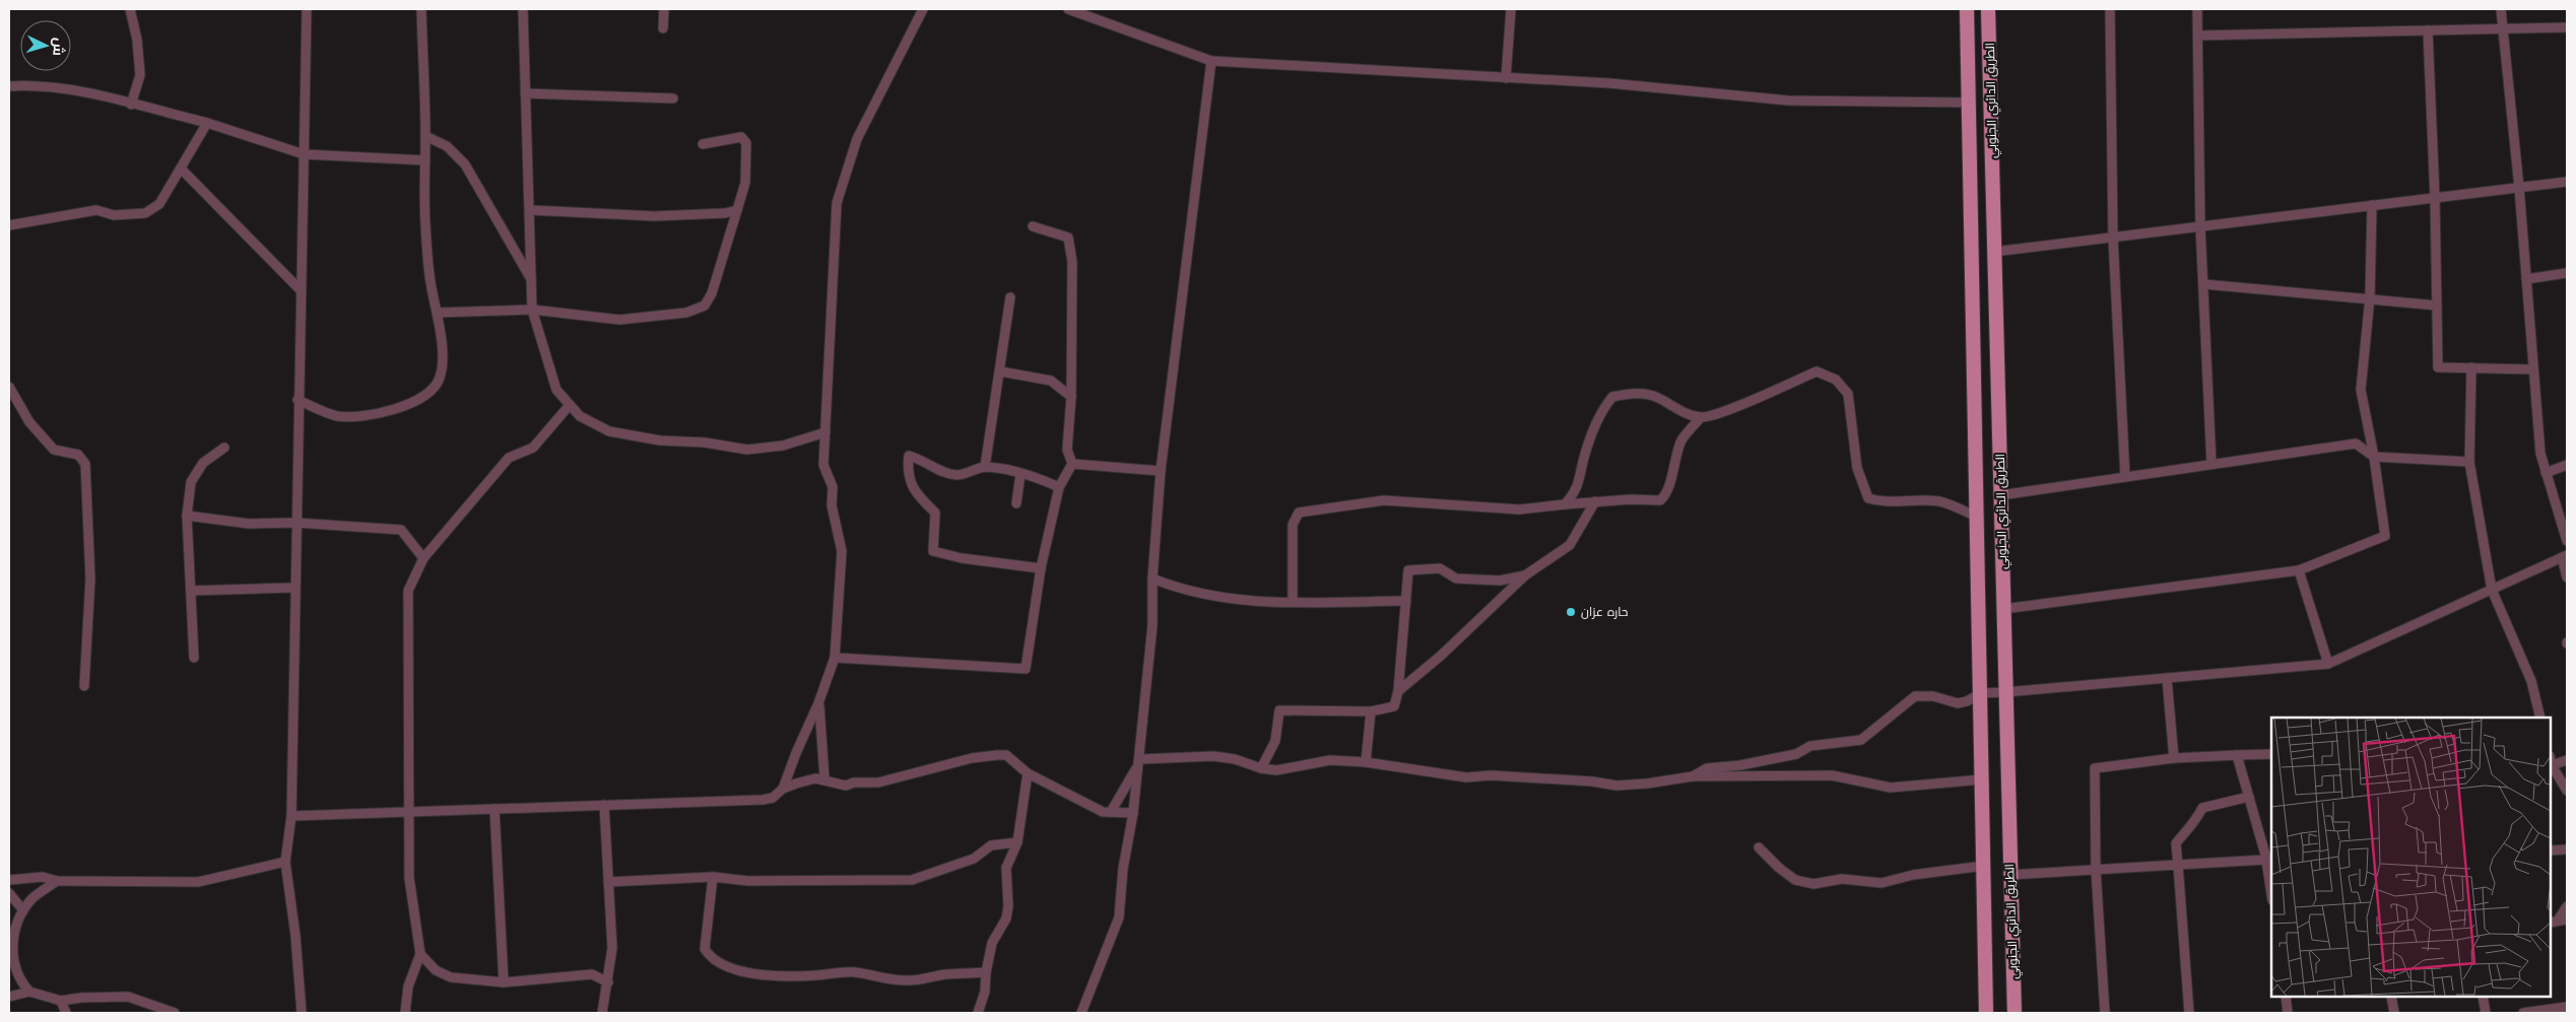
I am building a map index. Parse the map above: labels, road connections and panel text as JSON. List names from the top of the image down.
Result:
{
  "streets": {
    "main road": ["الطريق الدائري الجنوبي"]
  },
  "places": ["حاره عزان"],
  "north": "right"
}
